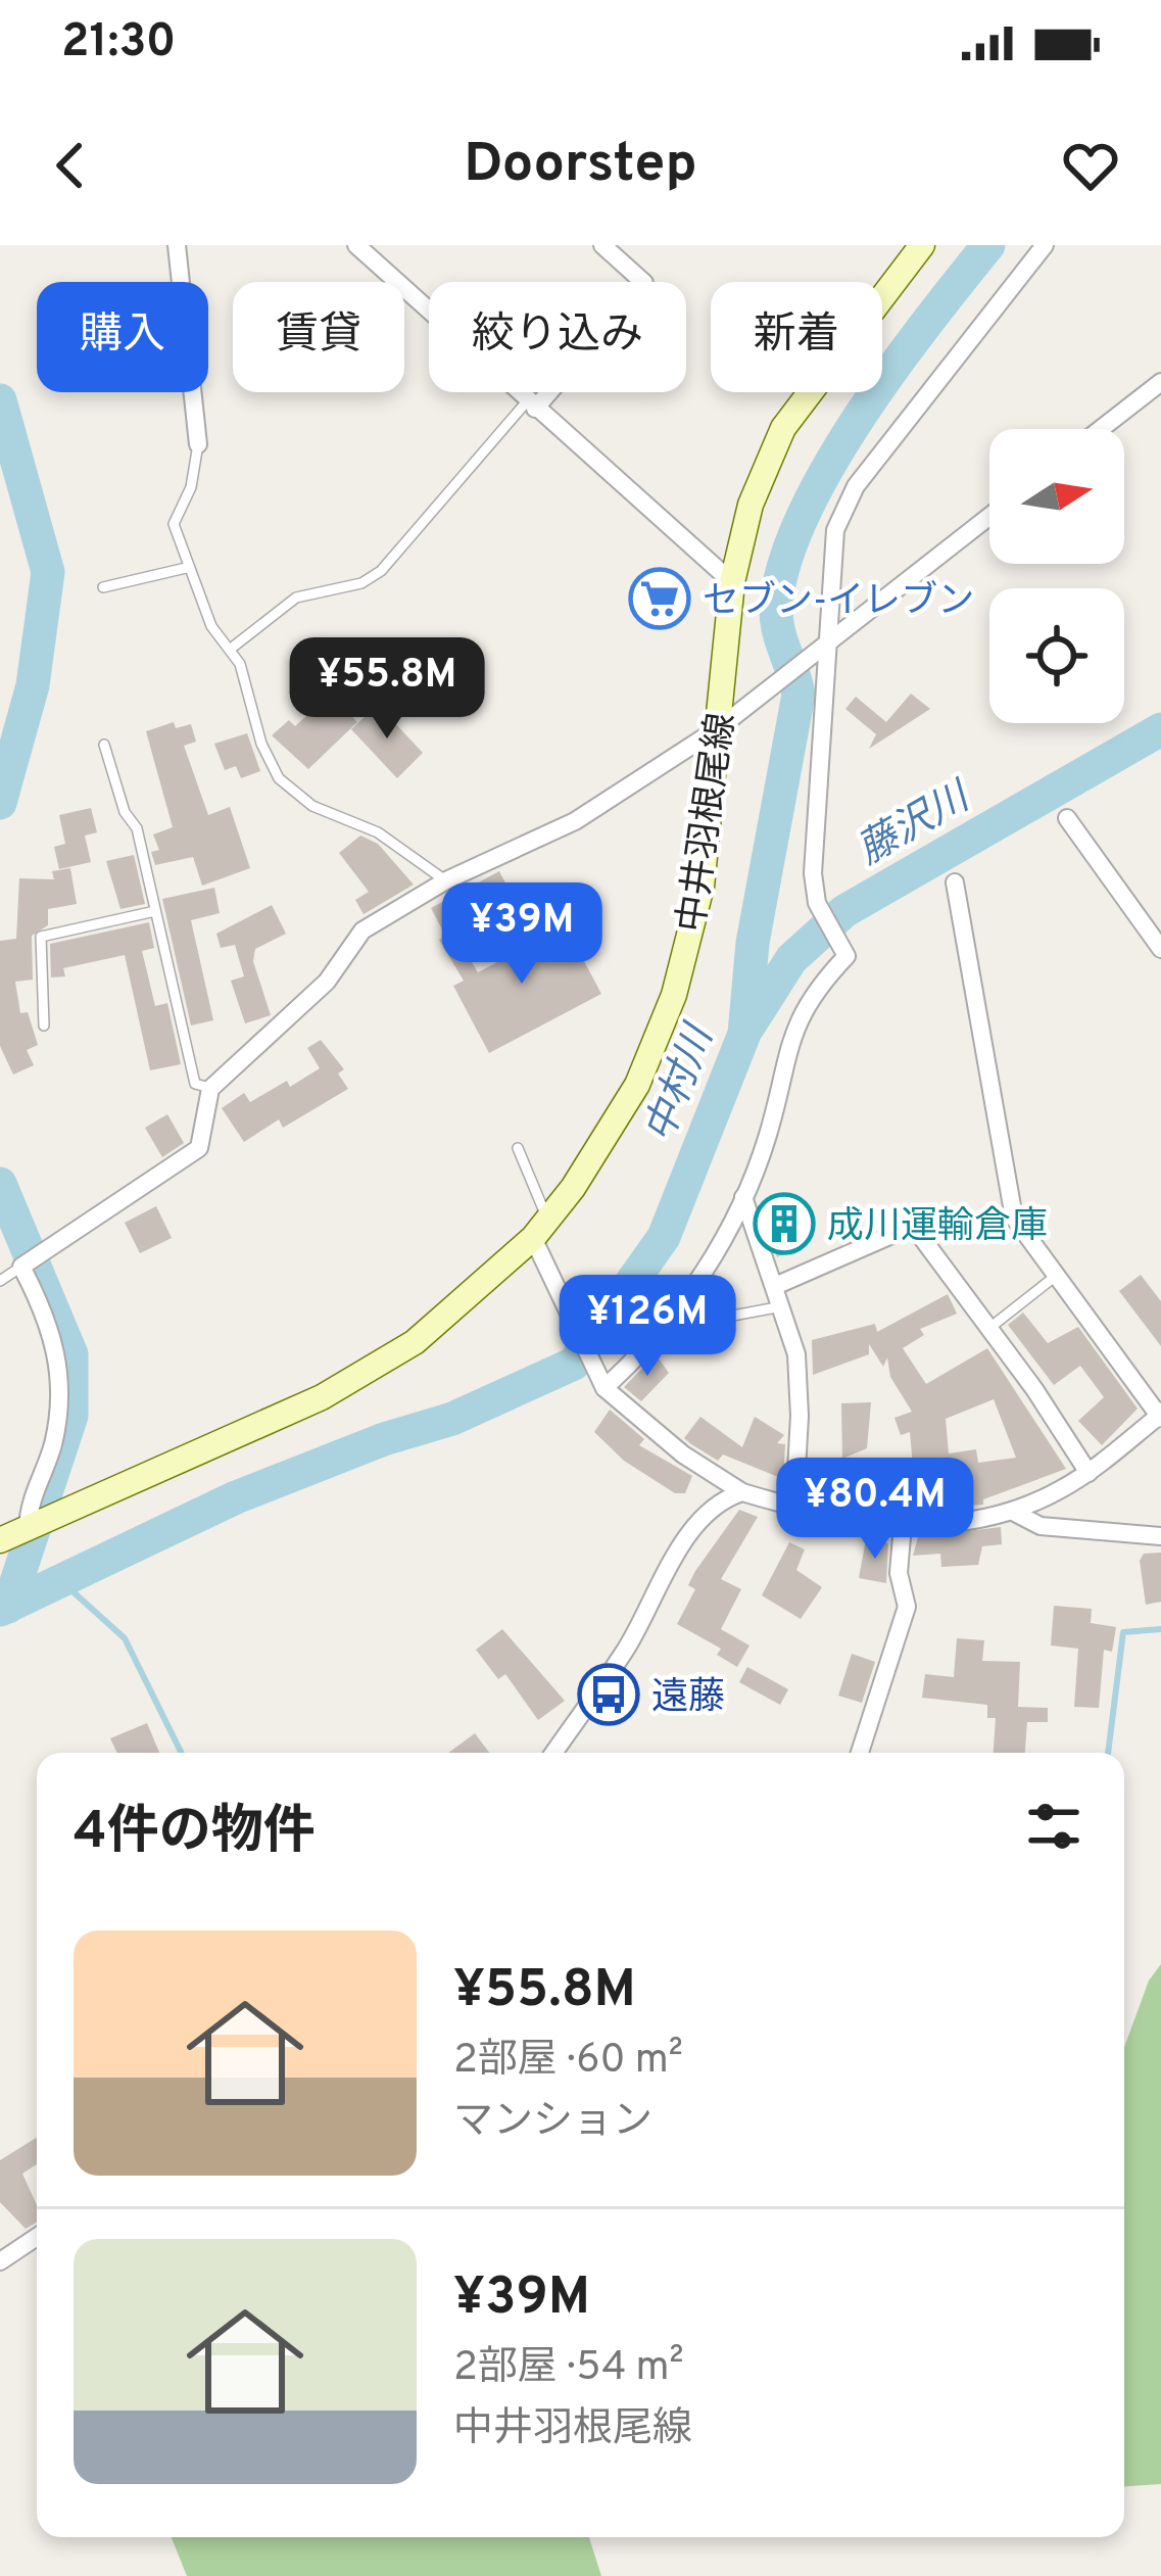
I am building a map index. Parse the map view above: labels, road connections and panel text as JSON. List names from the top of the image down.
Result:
{
  "streets": {
    "main road": ["中井羽根尾線"]
  },
  "water": ["藤沢川", "中村川"],
  "places": {
    "supermarket": ["セブン-イレブン"],
    "building": ["成川運輸倉庫"],
    "bus stop": ["遠藤"]
  },
  "north": "right",
  "page": {
    "status": "21:30",
    "header": "Doorstep",
    "chip": [
      "購入",
      "賃貸",
      "絞り込み",
      "新着"
    ],
    "price": [
      "¥55.8M",
      "¥39M",
      "¥126M",
      "¥80.4M"
    ],
    "heading": "4件の物件",
    "list": [
      {
        "name": "¥55.8M",
        "note": "2部屋 · 60 m² · マンション"
      },
      {
        "name": "¥39M",
        "note": "2部屋 · 54 m² · 中井羽根尾線"
      }
    ]
  }
}
